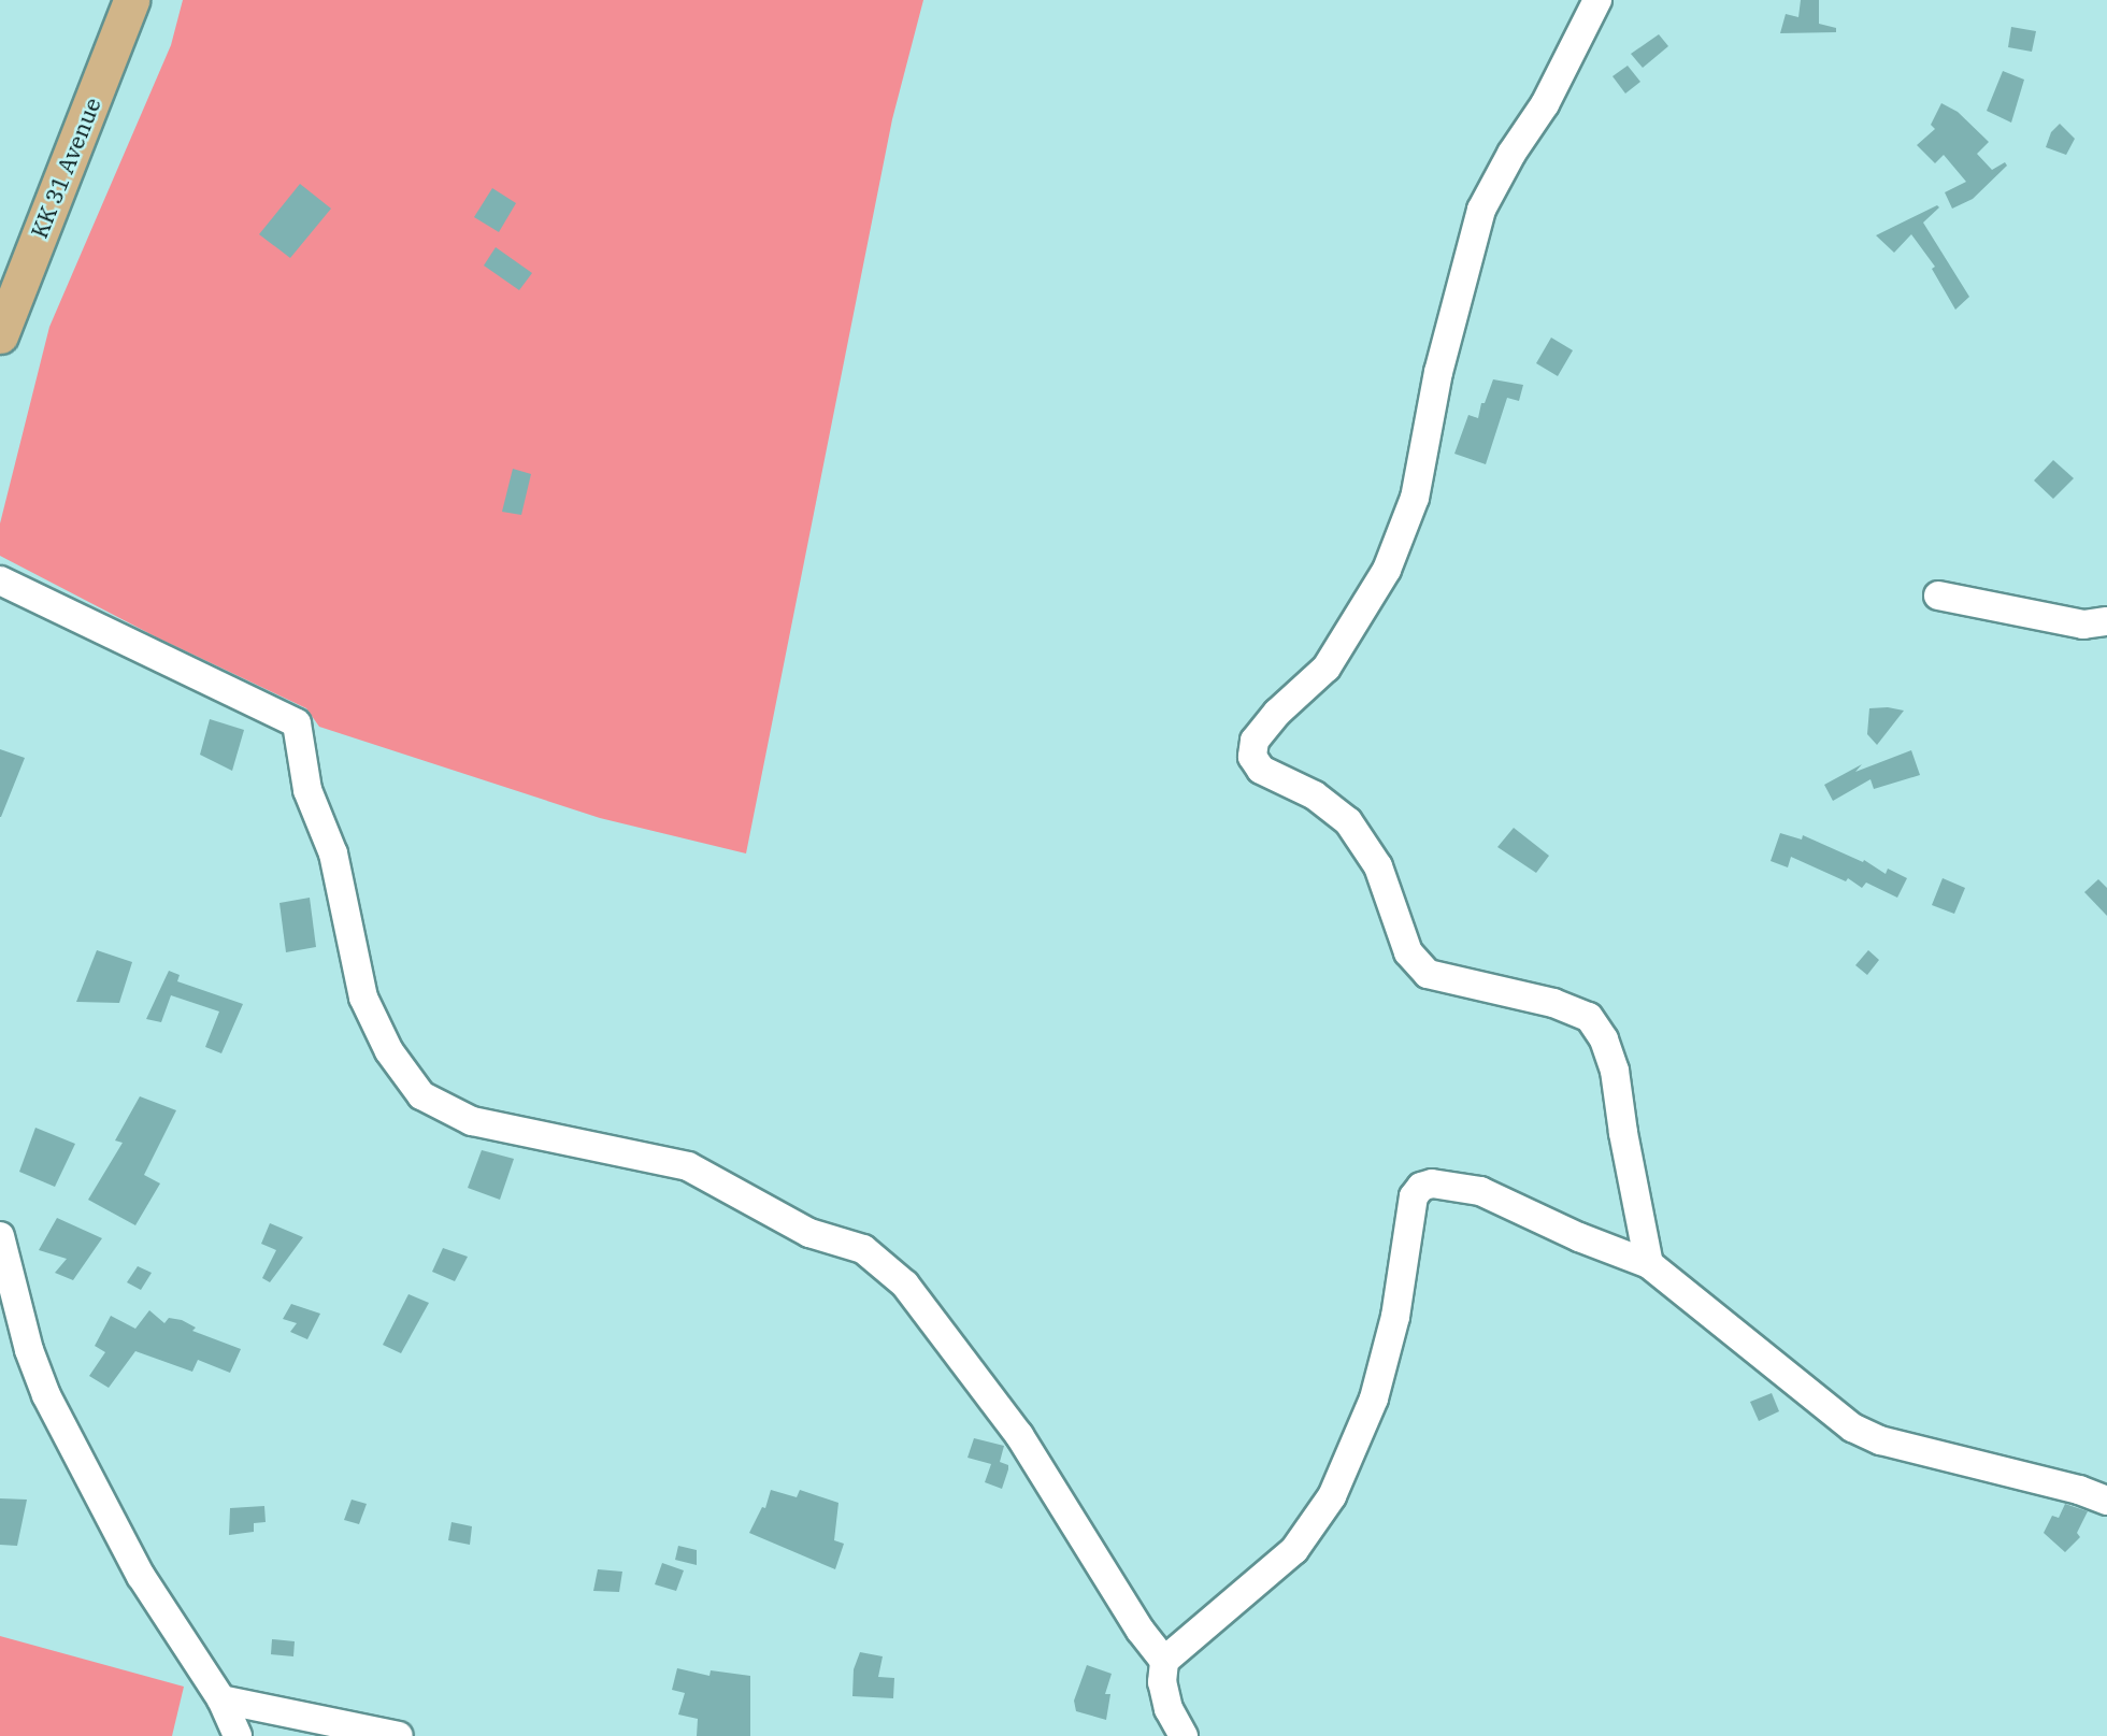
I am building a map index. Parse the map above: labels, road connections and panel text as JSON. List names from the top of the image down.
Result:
{
  "streets": {
    "main road": ["KK 31 Avenue"]
  }
}
